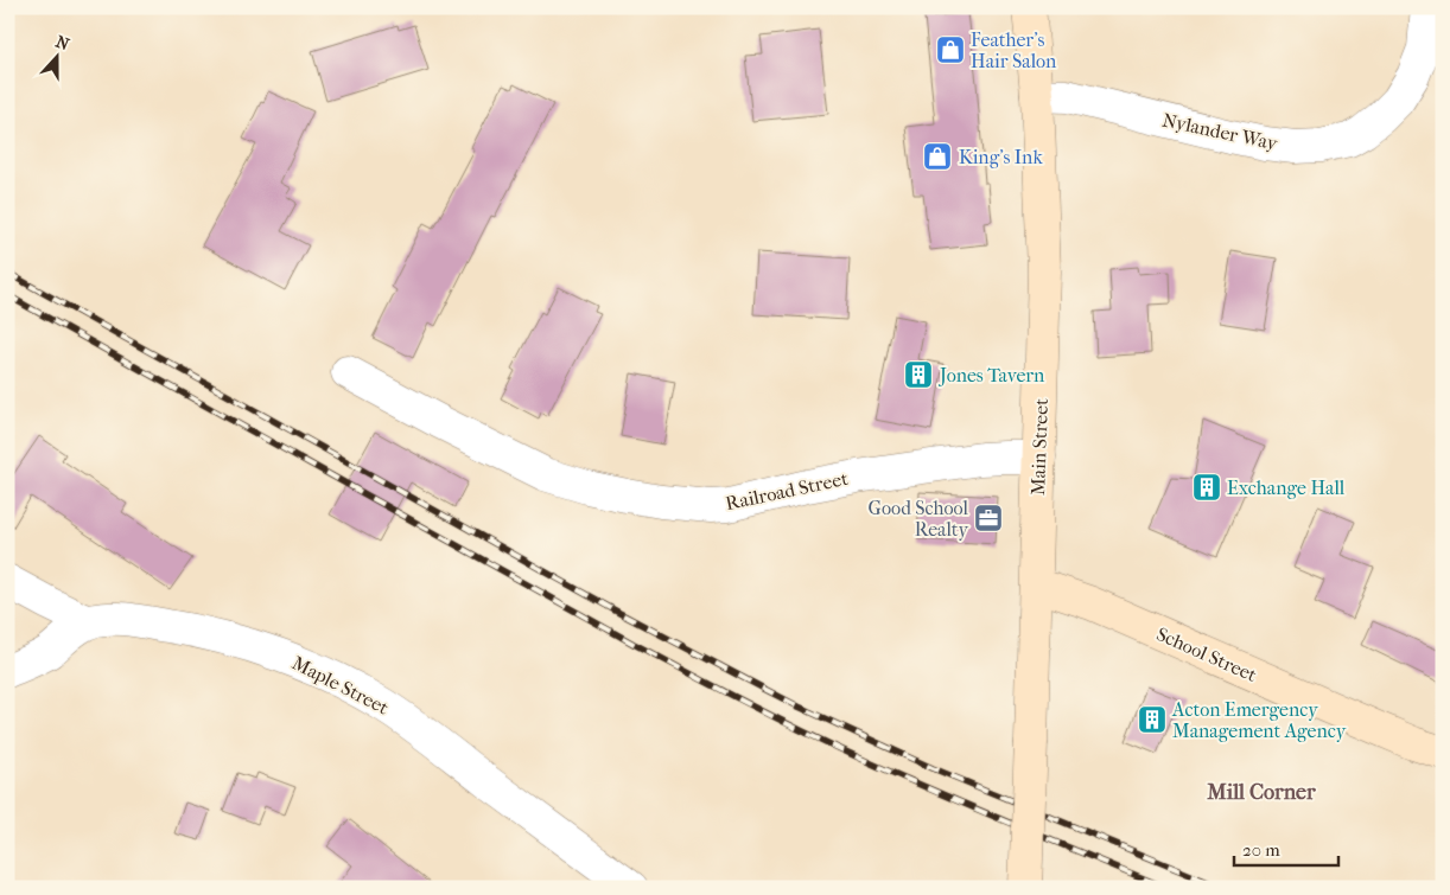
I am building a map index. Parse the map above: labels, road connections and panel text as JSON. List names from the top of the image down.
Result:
{
  "streets": {
    "main road": ["Main Street", "School Street"],
    "street": ["Nylander Way", "Railroad Street", "Maple Street"]
  },
  "crossings": [
    ["Nylander Way", "Main Street"],
    ["Main Street", "Railroad Street"],
    ["Main Street", "School Street"]
  ],
  "districts": ["Mill Corner"],
  "places": {
    "shop": ["Feather's Hair Salon", "King's Ink"],
    "building": ["Jones Tavern", "Exchange Hall", "Acton Emergency Management Agency"],
    "office": ["Good School Realty"]
  },
  "scale_bar": "20 m",
  "north": "top"
}
